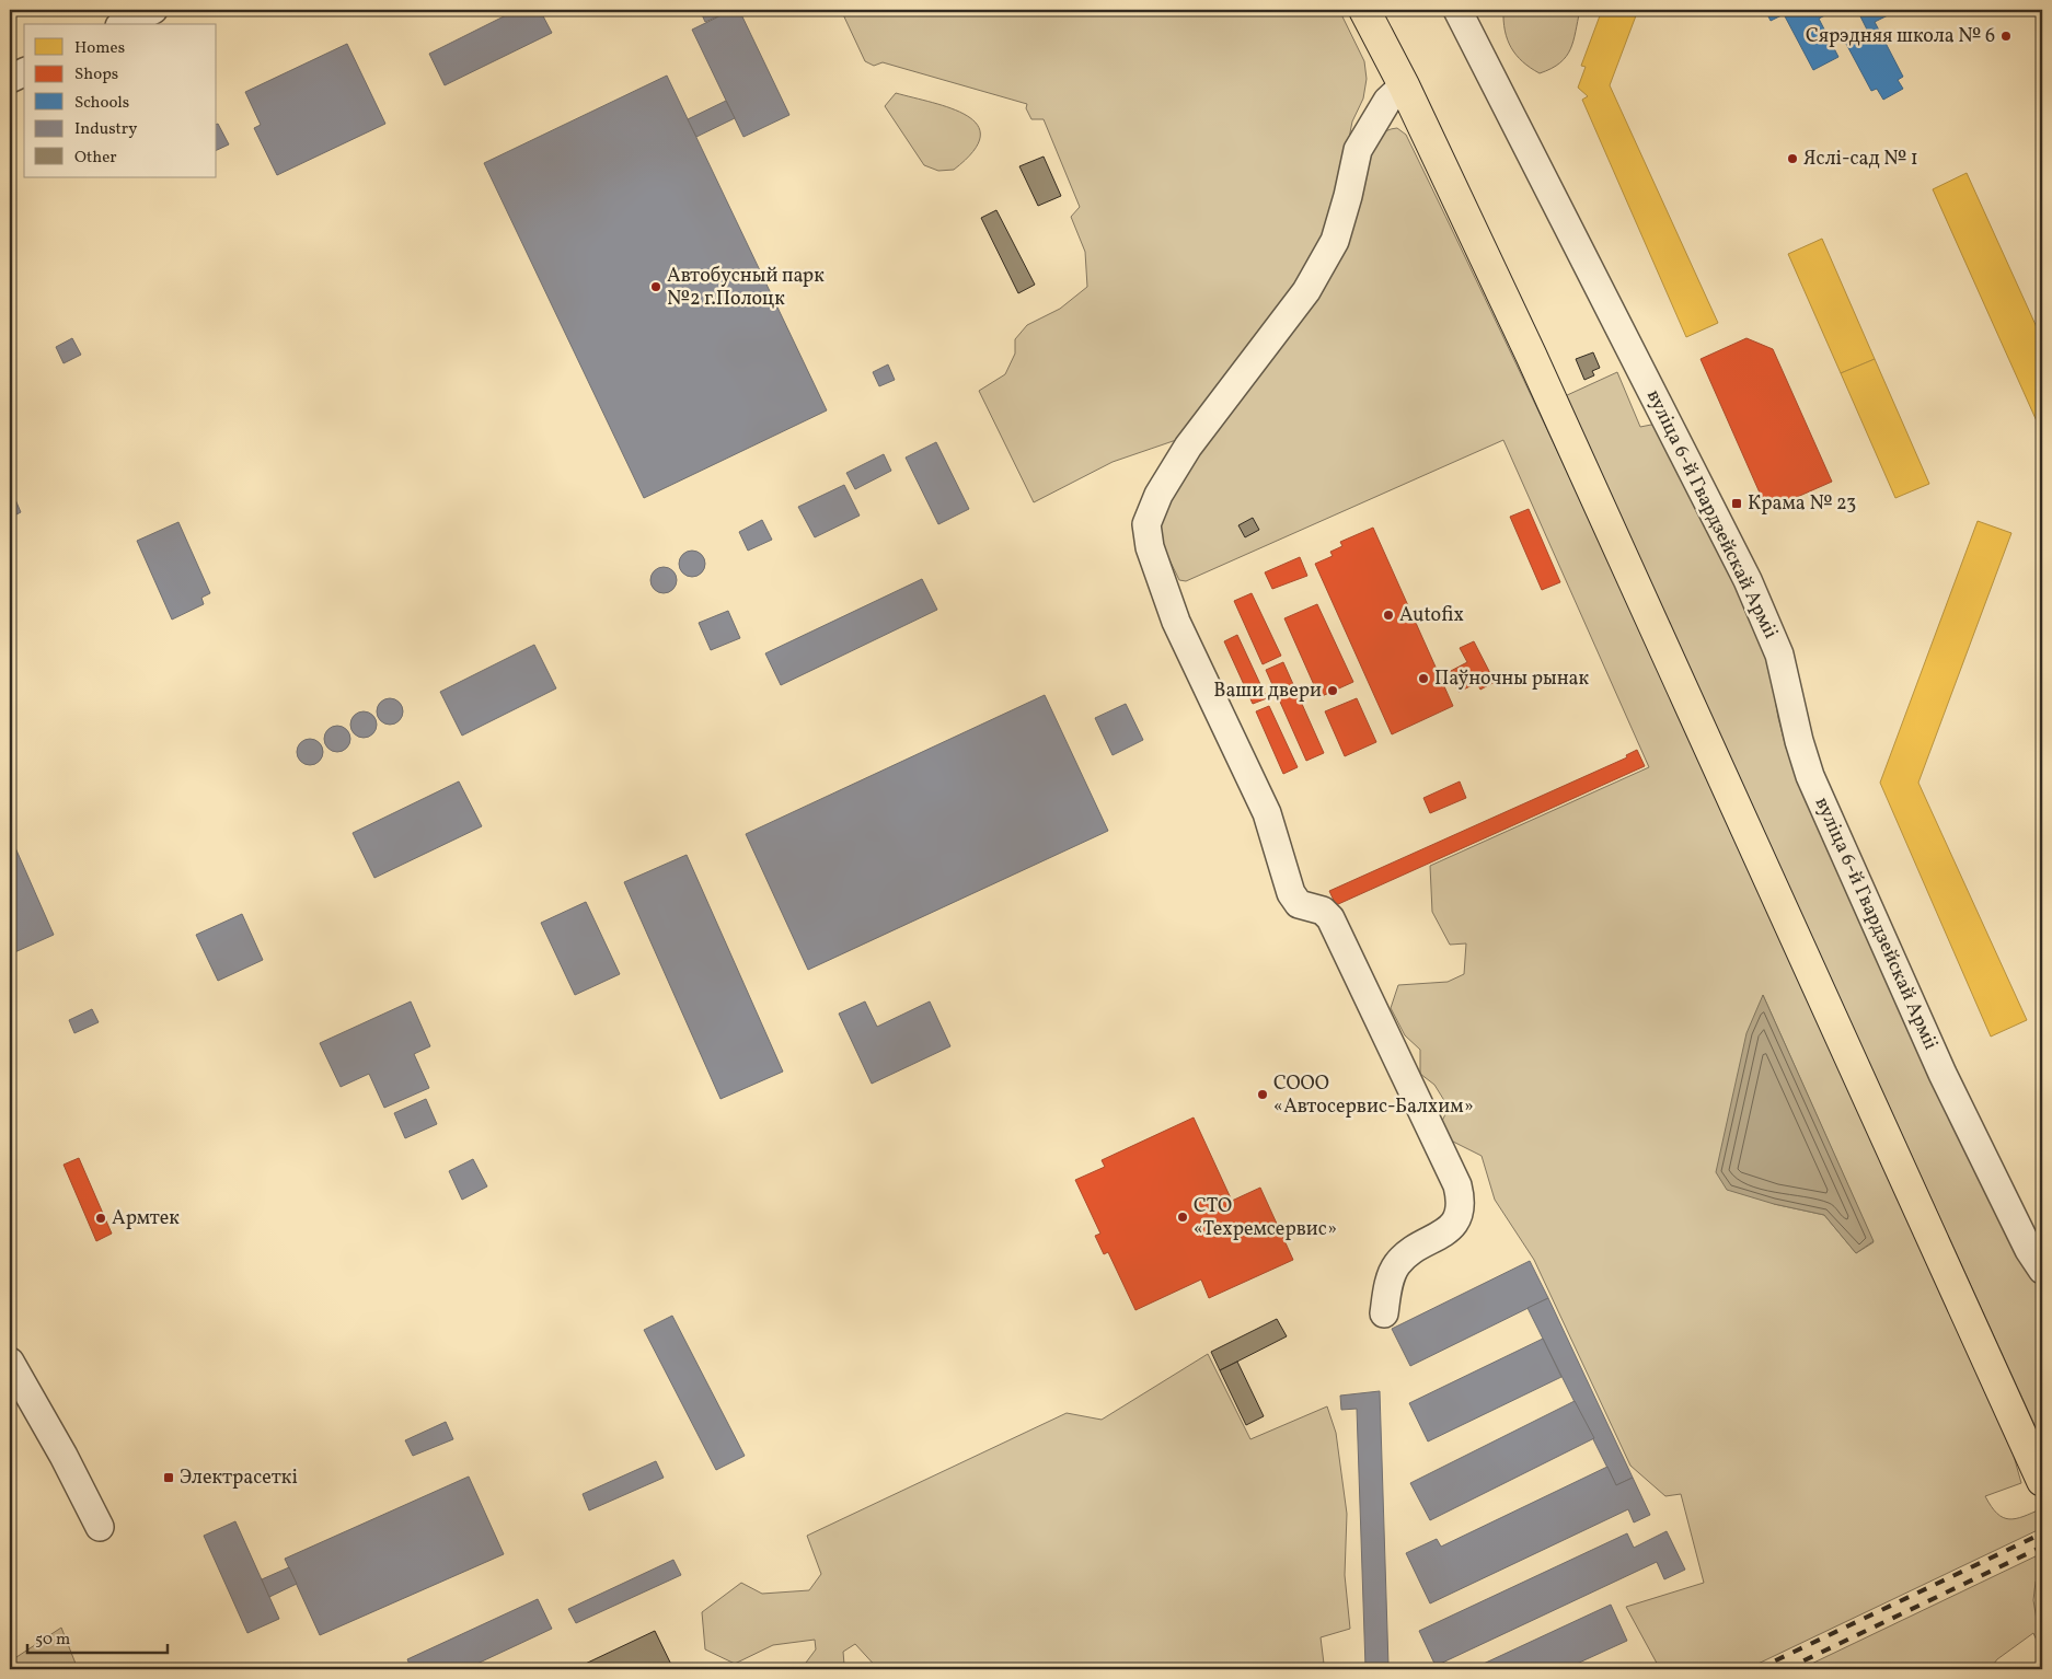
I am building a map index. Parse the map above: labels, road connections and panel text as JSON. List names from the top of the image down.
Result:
{
  "streets": {
    "street": ["вуліца 6-й Гвардзейскай Арміі"]
  },
  "places": {
    "other": [
      "Сярэдняя школа № 6",
      "Яслі-сад № 1",
      "Автобусный парк №2 г.Полоцк",
      "Autofix",
      "Паўночны рынак",
      "Ваши двери",
      "СООО «Автосервис-Балхим»",
      "СТО «Техремсервис»",
      "Армтек"
    ],
    "transit": ["Крама № 23", "Электрасеткі"]
  },
  "legend": [
    "Homes",
    "Shops",
    "Schools",
    "Industry",
    "Other"
  ],
  "scale_bar": "50 m"
}
